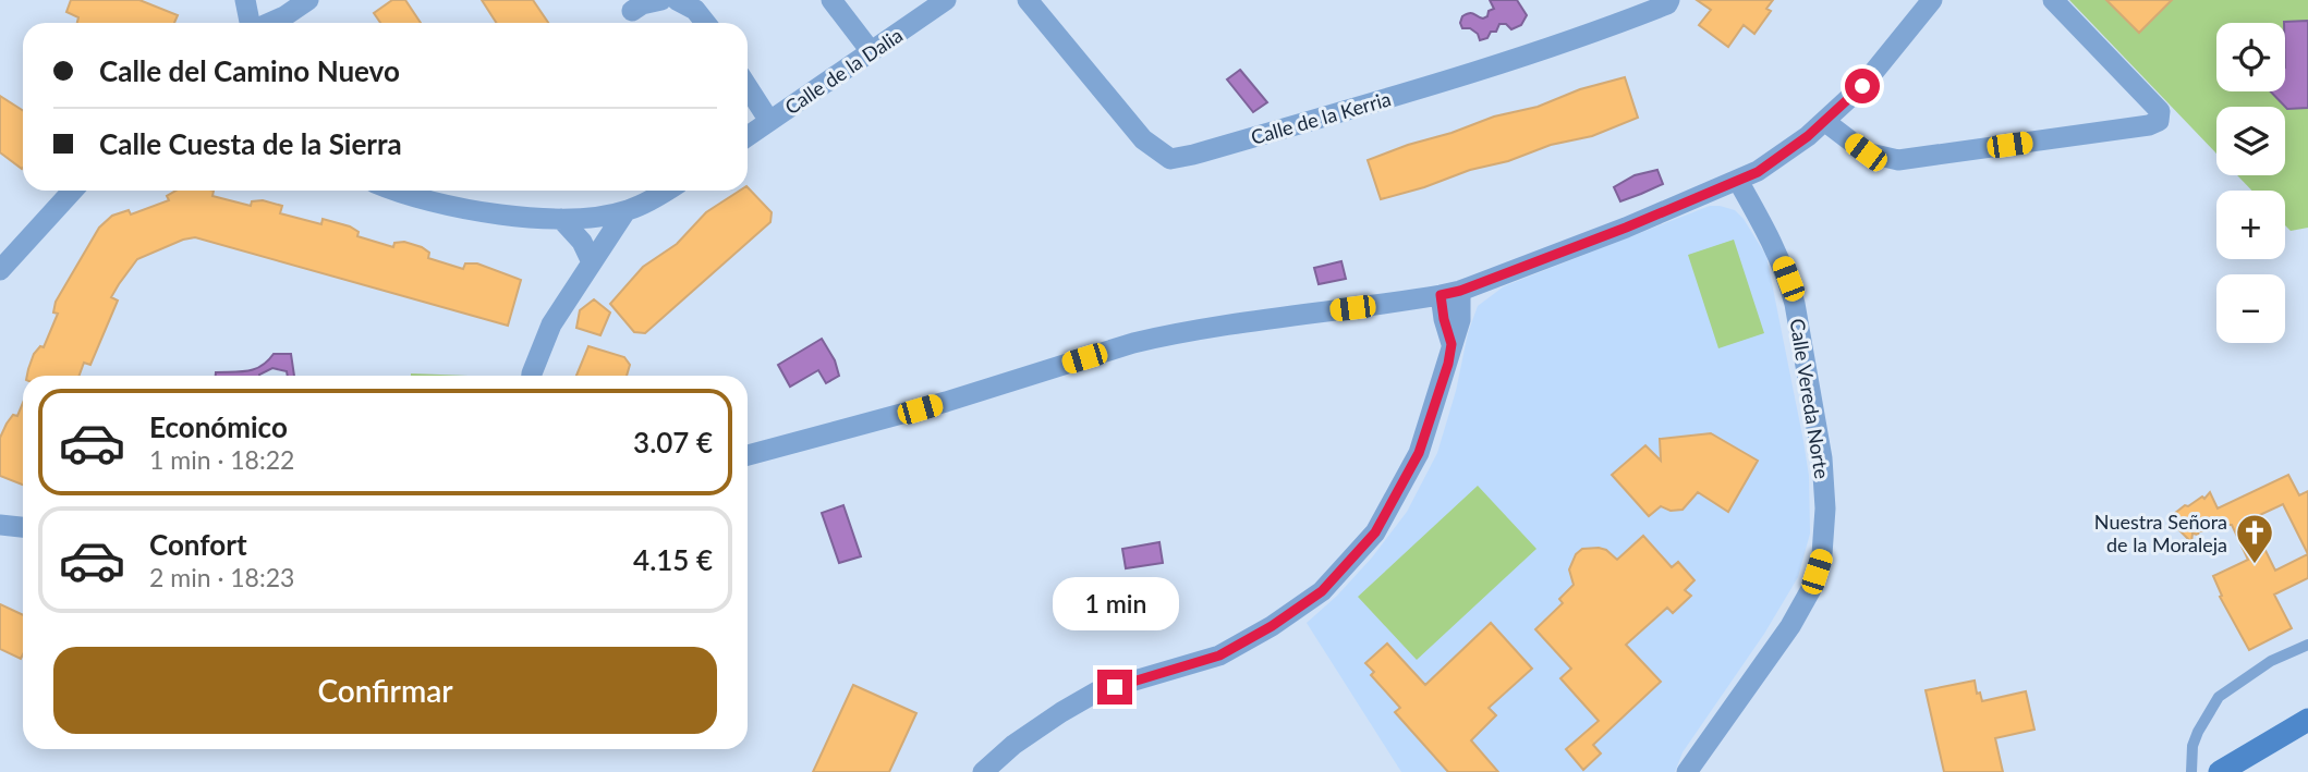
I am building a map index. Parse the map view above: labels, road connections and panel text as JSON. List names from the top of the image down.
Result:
{
  "streets": {
    "street": ["Calle de la Dalia", "Calle de la Kerria", "Calle Vereda Norte"]
  },
  "places": {
    "church": ["Nuestra Señora de la Moraleja"]
  },
  "page": {
    "map_buttons": ["+", "−"],
    "banner": ["Calle del Camino Nuevo", "Calle Cuesta de la Sierra"],
    "list": [
      {
        "name": "Económico",
        "note": "1 min · 18:22",
        "value": "3.07 €"
      },
      {
        "name": "Confort",
        "note": "2 min · 18:23",
        "value": "4.15 €"
      }
    ],
    "bubble": "1 min",
    "buttons": "Confirmar"
  }
}
